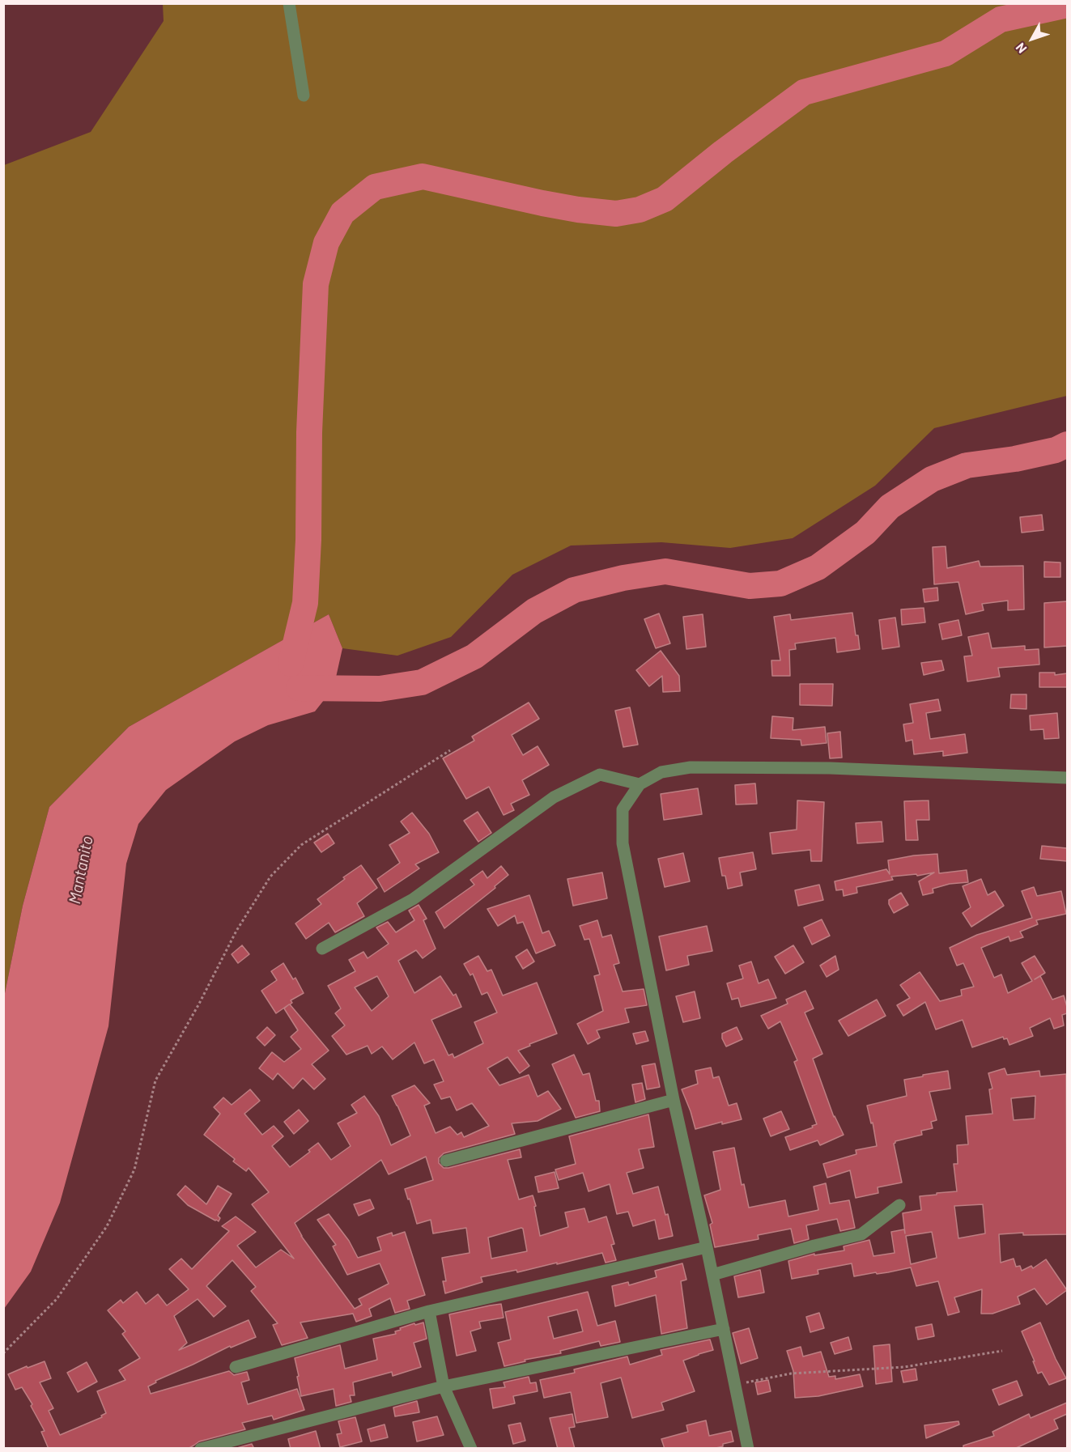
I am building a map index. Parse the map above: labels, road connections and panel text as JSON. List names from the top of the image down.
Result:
{
  "water": ["Mantanito"],
  "north": "bottom left"
}
